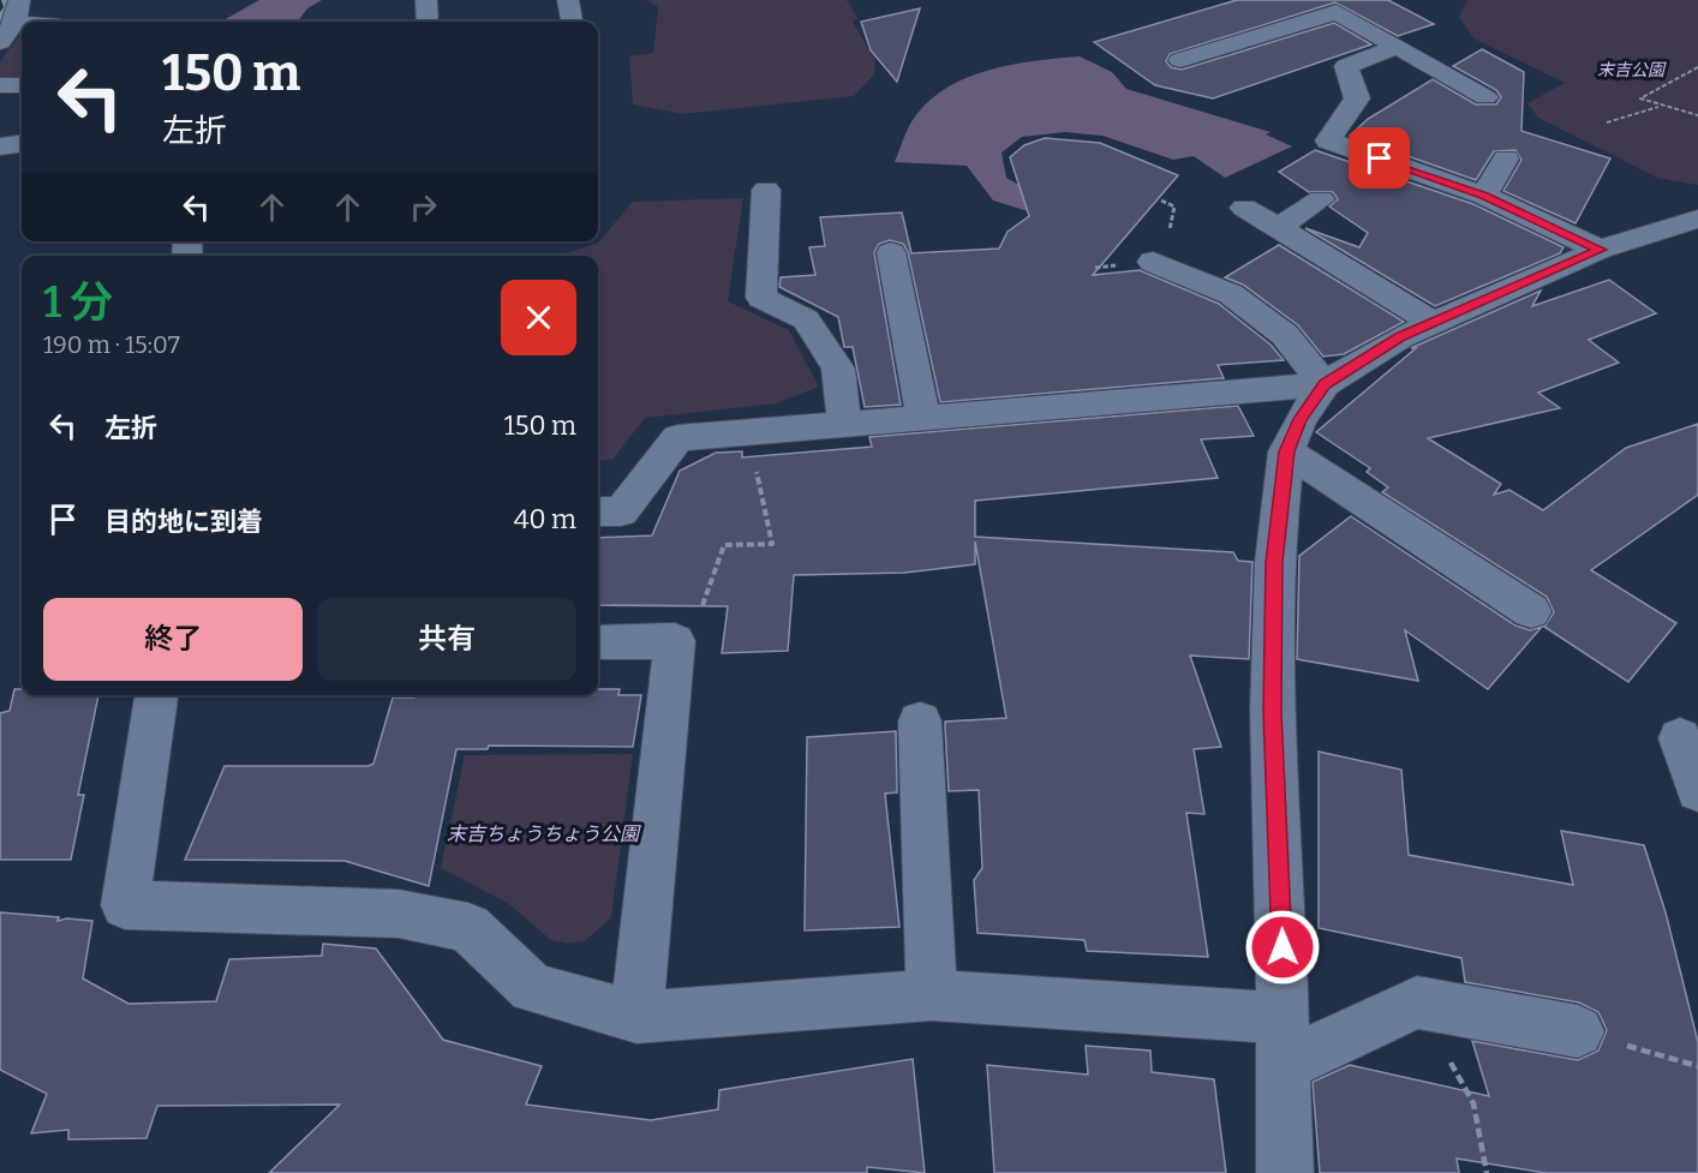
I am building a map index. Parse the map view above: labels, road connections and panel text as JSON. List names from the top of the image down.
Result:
{
  "parks": ["末吉公園", "末吉ちょうちょう公園"],
  "page": {
    "turn": ["150 m", "左折"],
    "heading": ["1 分", "190 m · 15:07"],
    "list": [
      {
        "name": "左折",
        "value": "150 m"
      },
      {
        "name": "目的地に到着",
        "value": "40 m"
      }
    ],
    "buttons": ["終了", "共有"]
  }
}
